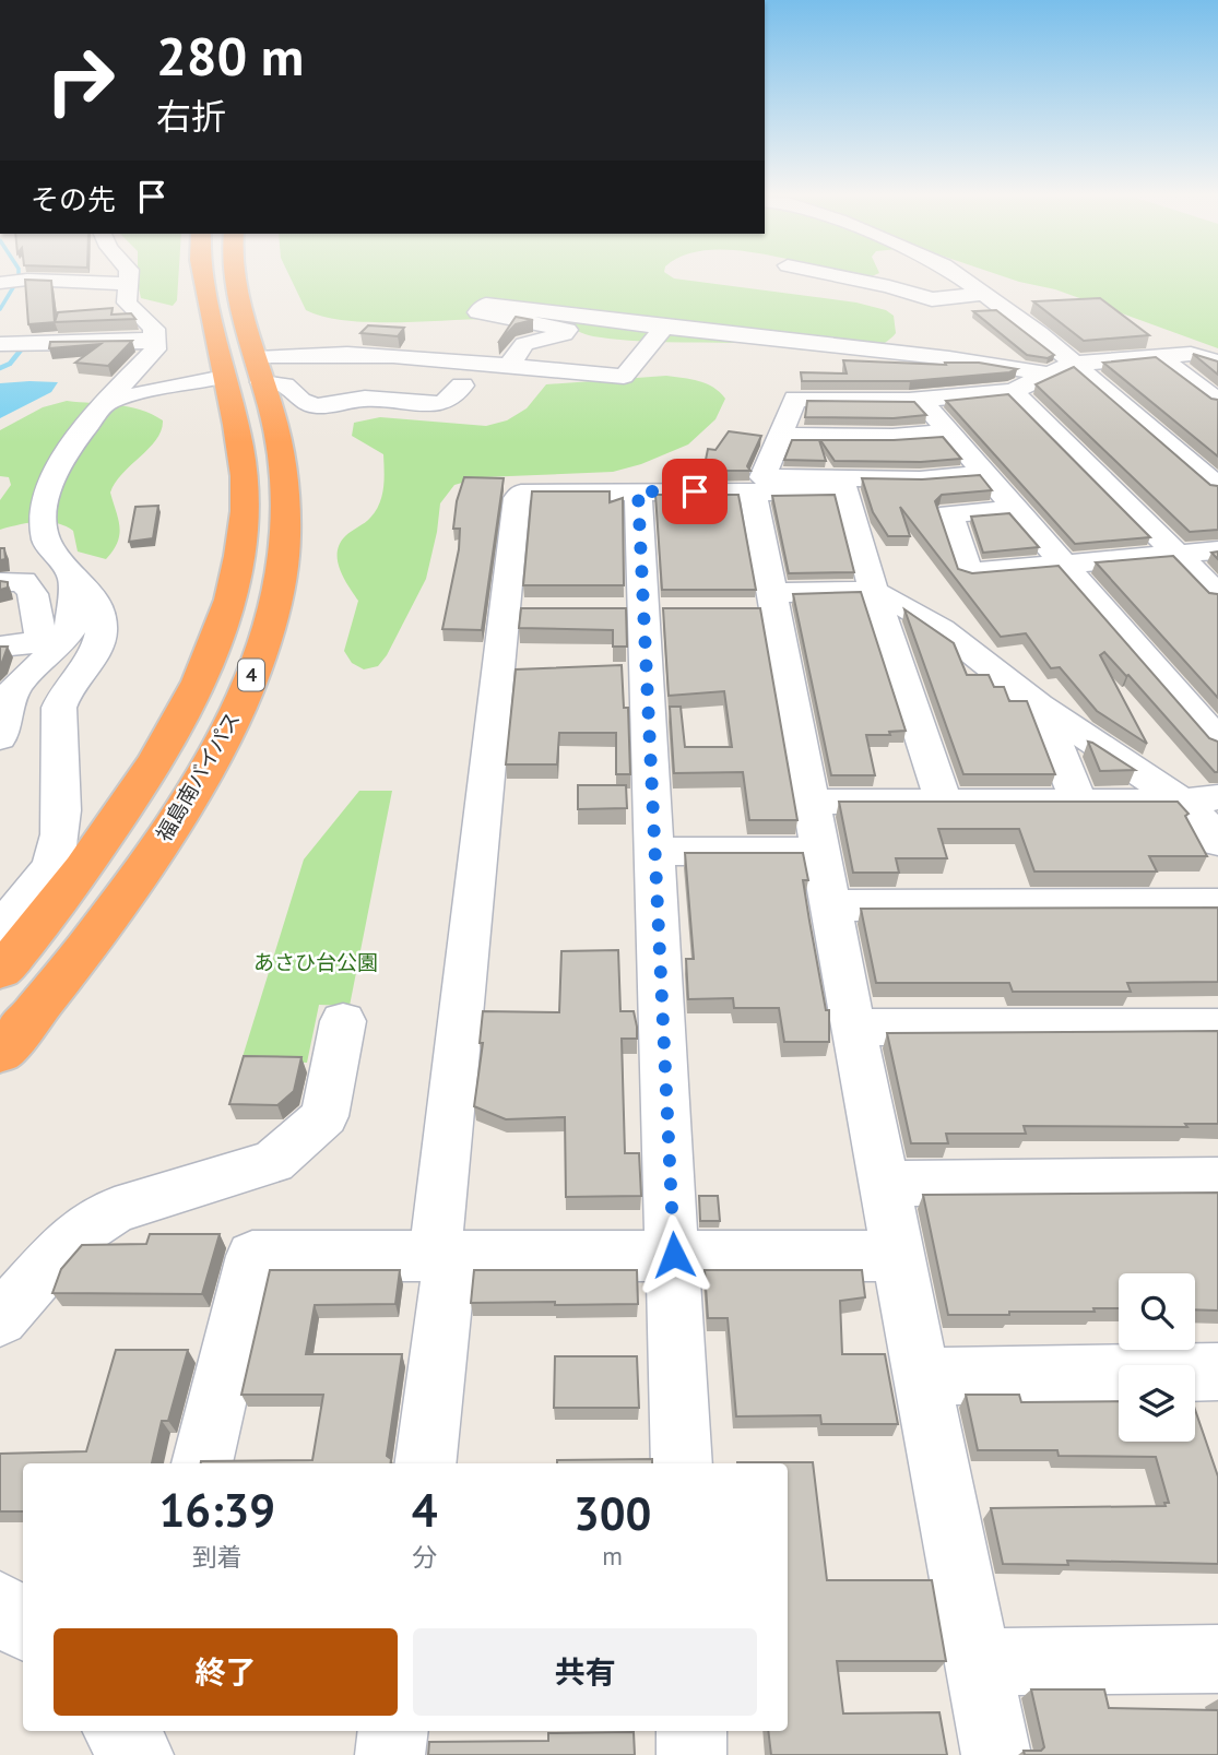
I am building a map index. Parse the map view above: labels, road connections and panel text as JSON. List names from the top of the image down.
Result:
{
  "streets": {
    "highway": ["4", "福島南バイパス"]
  },
  "parks": ["あさひ台公園"],
  "page": {
    "turn": ["280 m", "右折"],
    "then": "その先",
    "eta": [
      "16:39",
      "到着",
      "4",
      "分",
      "300",
      "m"
    ],
    "buttons": ["終了", "共有"]
  }
}
